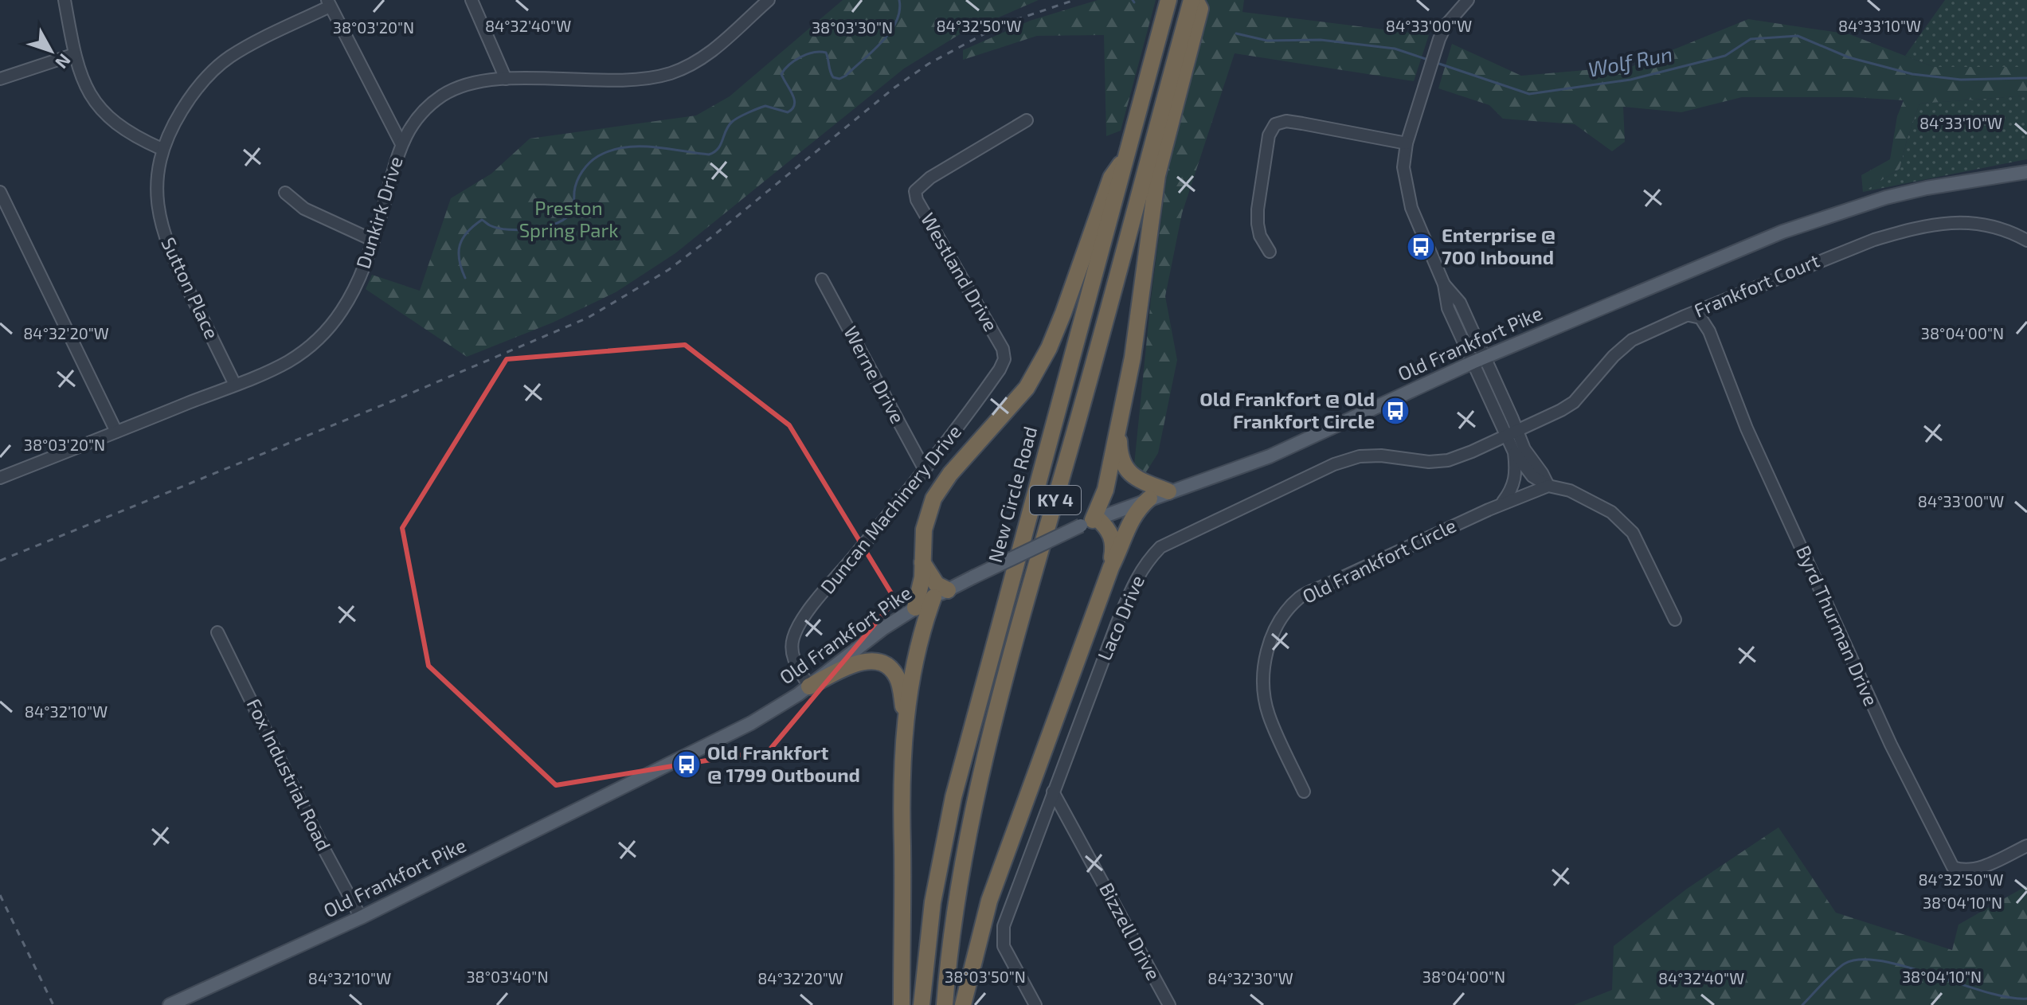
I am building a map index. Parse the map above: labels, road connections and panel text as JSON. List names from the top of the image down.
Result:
{
  "streets": {
    "highway": ["New Circle Road", "KY 4"],
    "main road": ["Old Frankfort Pike"],
    "street": [
      "Dunkirk Drive",
      "Westland Drive",
      "Frankfort Court",
      "Sutton Place",
      "Werne Drive",
      "Duncan Machinery Drive",
      "Old Frankfort Circle",
      "Laco Drive",
      "Byrd Thurman Drive",
      "Fox Industrial Road",
      "Bizzell Drive"
    ]
  },
  "crossings": [
    ["Dunkirk Drive", "Sutton Place"],
    ["Westland Drive", "Duncan Machinery Drive"],
    ["Frankfort Court", "Laco Drive"],
    ["Frankfort Court", "Byrd Thurman Drive"],
    ["Old Frankfort Pike", "Duncan Machinery Drive"],
    ["Old Frankfort Pike", "Fox Industrial Road"],
    ["Werne Drive", "Duncan Machinery Drive"],
    ["Laco Drive", "Bizzell Drive"]
  ],
  "water": ["Wolf Run"],
  "parks": ["Preston Spring Park"],
  "places": {
    "bus stop": ["Enterprise @ 700 Inbound", "Old Frankfort @ Old Frankfort Circle", "Old Frankfort @ 1799 Outbound"]
  },
  "north": "bottom right",
  "coordinates": [
    "84°32'40\"W",
    "84°33'00\"W",
    "84°32'50\"W",
    "84°33'10\"W",
    "38°03'20\"N",
    "38°03'30\"N",
    "38°04'00\"N",
    "84°32'20\"W",
    "84°32'10\"W",
    "38°04'10\"N",
    "38°03'40\"N",
    "38°03'50\"N",
    "84°32'30\"W"
  ]
}
